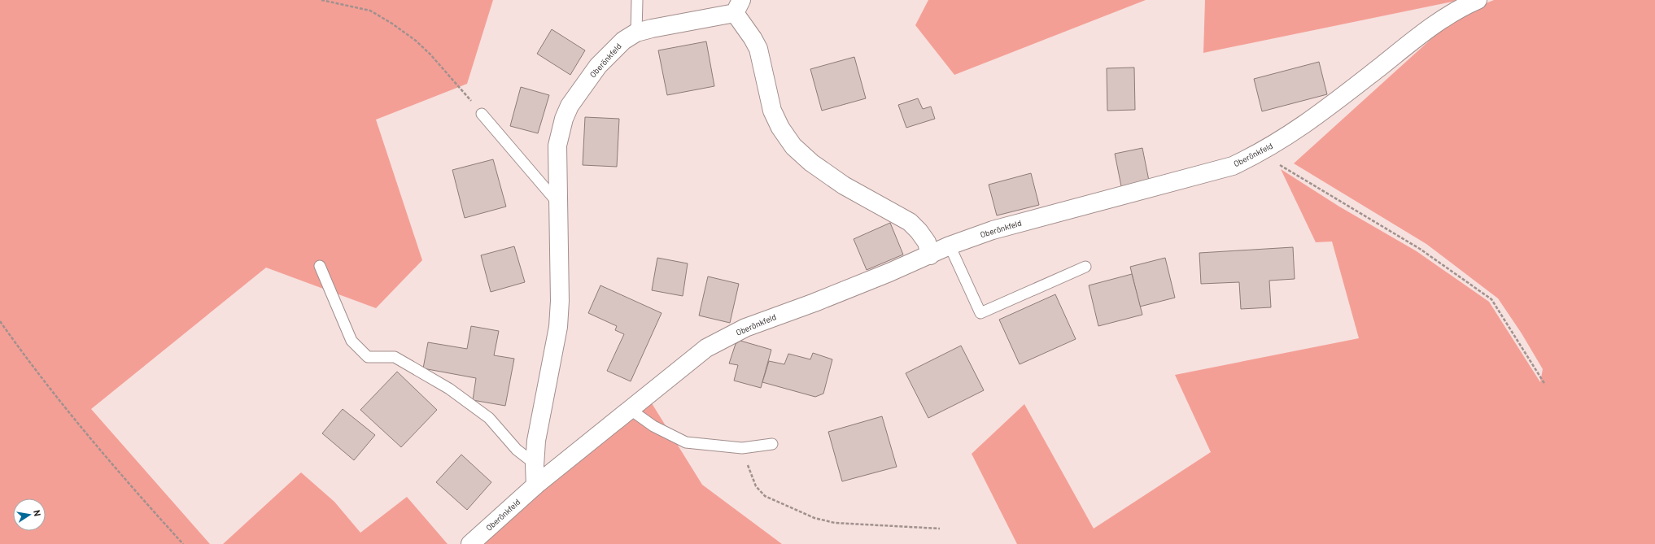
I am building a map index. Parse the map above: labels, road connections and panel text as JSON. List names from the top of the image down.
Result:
{
  "streets": {
    "street": ["Oberönkfeld"]
  },
  "north": "right"
}
